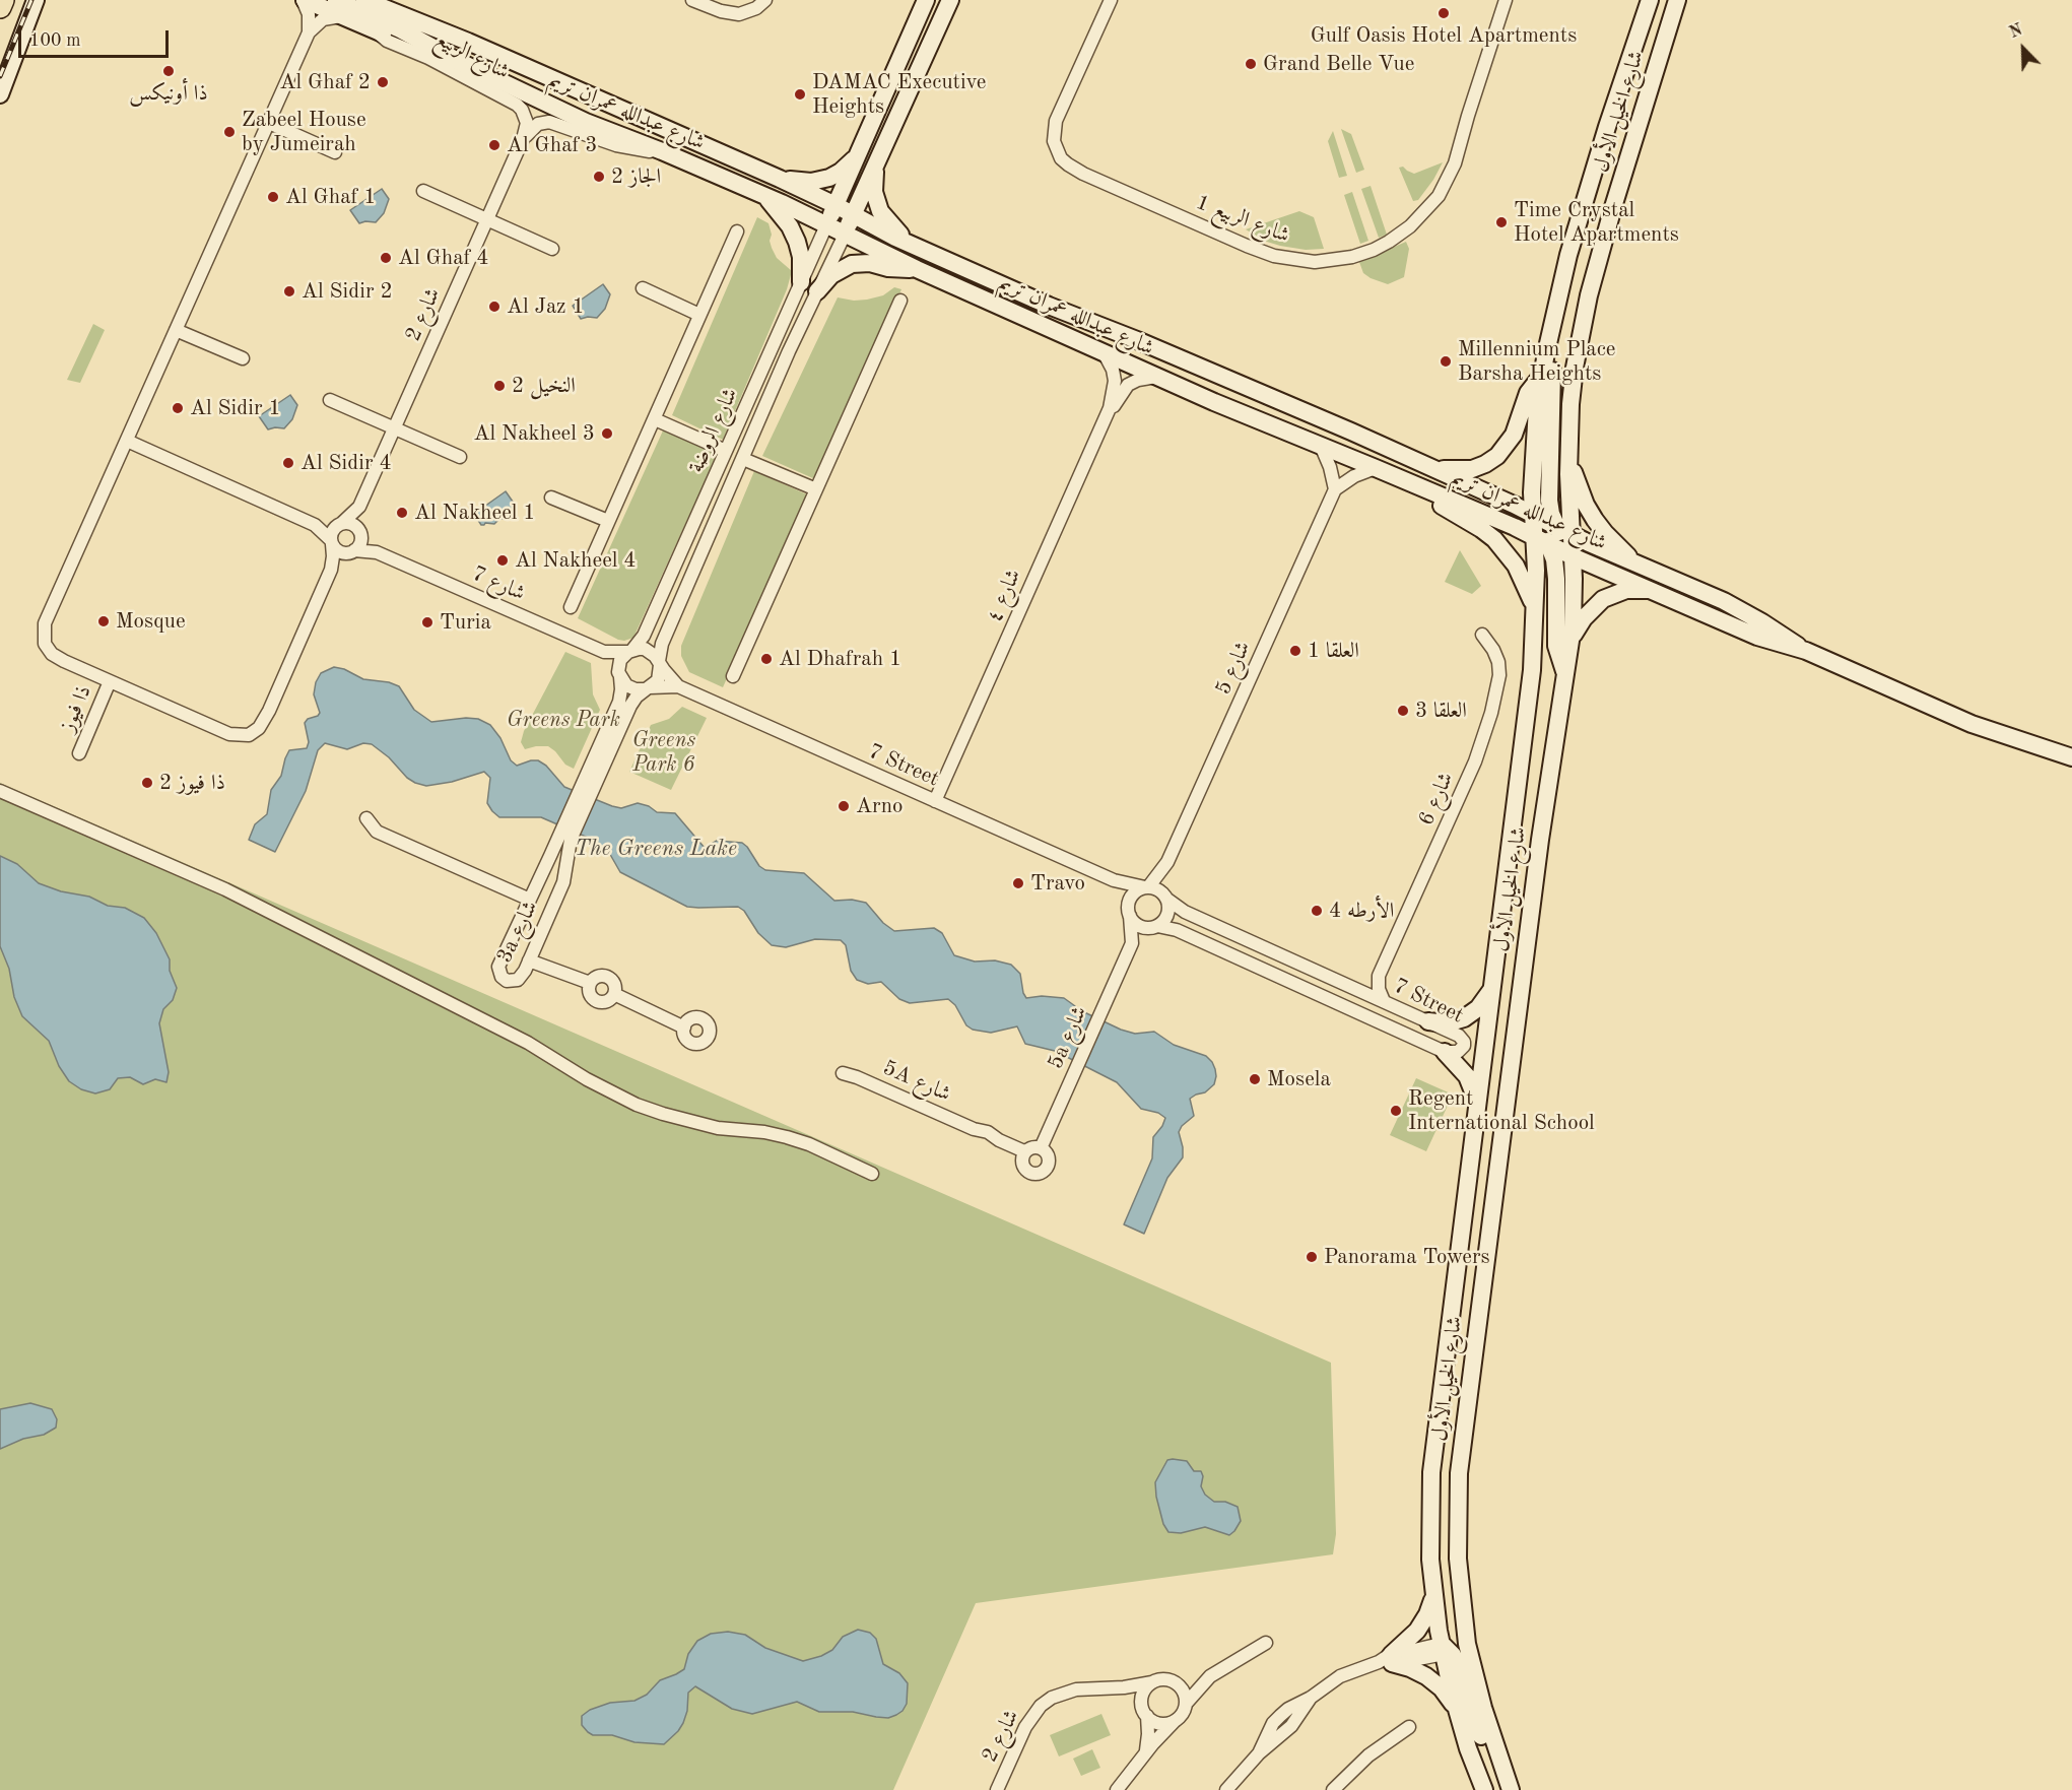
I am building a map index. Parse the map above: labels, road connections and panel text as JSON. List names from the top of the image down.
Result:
{
  "streets": {
    "main road": ["شارع عبدالله عمران تريم", "شارع الخيل الأول"],
    "street": [
      "شارع الربيع",
      "شارع الربيع 1",
      "شارع 2",
      "شارع الروضة",
      "شارع 7",
      "شارع ٤",
      "شارع 5",
      "ذا فيوز",
      "7 Street",
      "شارع 6",
      "3a شارع",
      "5a شارع",
      "5A شارع"
    ]
  },
  "crossings": [
    ["شارع الربيع", "شارع عبدالله عمران تريم"],
    ["شارع الربيع", "شارع 2"],
    ["شارع عبدالله عمران تريم", "شارع الخيل الأول"],
    ["شارع عبدالله عمران تريم", "شارع الروضة"],
    ["شارع عبدالله عمران تريم", "شارع ٤"],
    ["شارع 2", "شارع 7"],
    ["شارع الروضة", "شارع 7"],
    ["شارع الروضة", "3a شارع"],
    ["شارع 7", "3a شارع"],
    ["شارع ٤", "7 Street"],
    ["شارع 5", "7 Street"],
    ["شارع 5", "5a شارع"],
    ["7 Street", "5a شارع"],
    ["5a شارع", "5A شارع"]
  ],
  "water": ["The Greens Lake"],
  "parks": ["Greens Park", "Greens Park 6"],
  "places": [
    "Gulf Oasis Hotel Apartments",
    "Grand Belle Vue",
    "ذا أونيكس",
    "Al Ghaf 2",
    "DAMAC Executive Heights",
    "Zabeel House by Jumeirah",
    "Al Ghaf 3",
    "الجاز 2",
    "Al Ghaf 1",
    "Time Crystal Hotel Apartments",
    "Al Ghaf 4",
    "Al Sidir 2",
    "Al Jaz 1",
    "Millennium Place Barsha Heights",
    "النخيل 2",
    "Al Sidir 1",
    "Al Nakheel 3",
    "Al Sidir 4",
    "Al Nakheel 1",
    "Al Nakheel 4",
    "Mosque",
    "Turia",
    "العلقا 1",
    "Al Dhafrah 1",
    "العلقا 3",
    "ذا فيوز 2",
    "Arno",
    "Travo",
    "الأرطه 4",
    "Mosela",
    "Regent International School",
    "Panorama Towers"
  ],
  "scale_bar": "100 m",
  "north": "top left"
}
